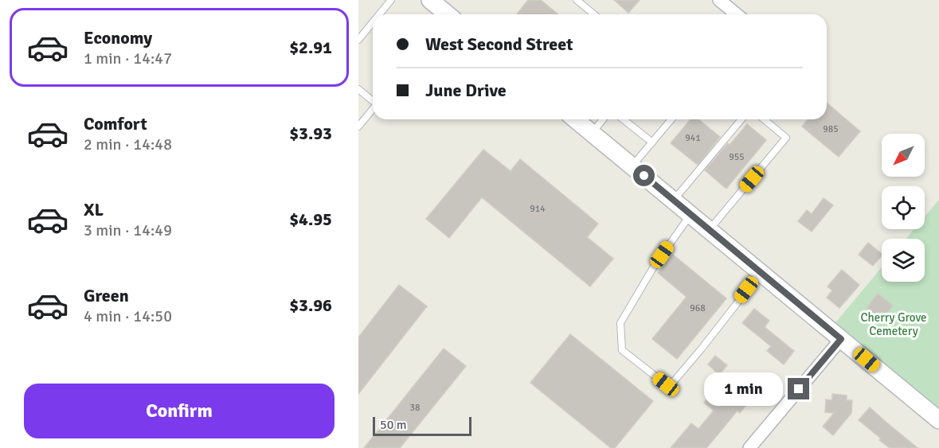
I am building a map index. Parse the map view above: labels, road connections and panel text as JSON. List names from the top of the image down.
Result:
{
  "parks": ["Cherry Grove Cemetery"],
  "house_numbers": [
    "985",
    "941",
    "955",
    "914",
    "968",
    "38"
  ],
  "scale_bar": "50 m",
  "north": "bottom left",
  "page": {
    "list": [
      {
        "name": "Economy",
        "note": "1 min · 14:47",
        "value": "$2.91"
      },
      {
        "name": "Comfort",
        "note": "2 min · 14:48",
        "value": "$3.93"
      },
      {
        "name": "XL",
        "note": "3 min · 14:49",
        "value": "$4.95"
      },
      {
        "name": "Green",
        "note": "4 min · 14:50",
        "value": "$3.96"
      }
    ],
    "banner": ["West Second Street", "June Drive"],
    "bubble": "1 min",
    "buttons": "Confirm",
    "scale": "50 m"
  }
}
